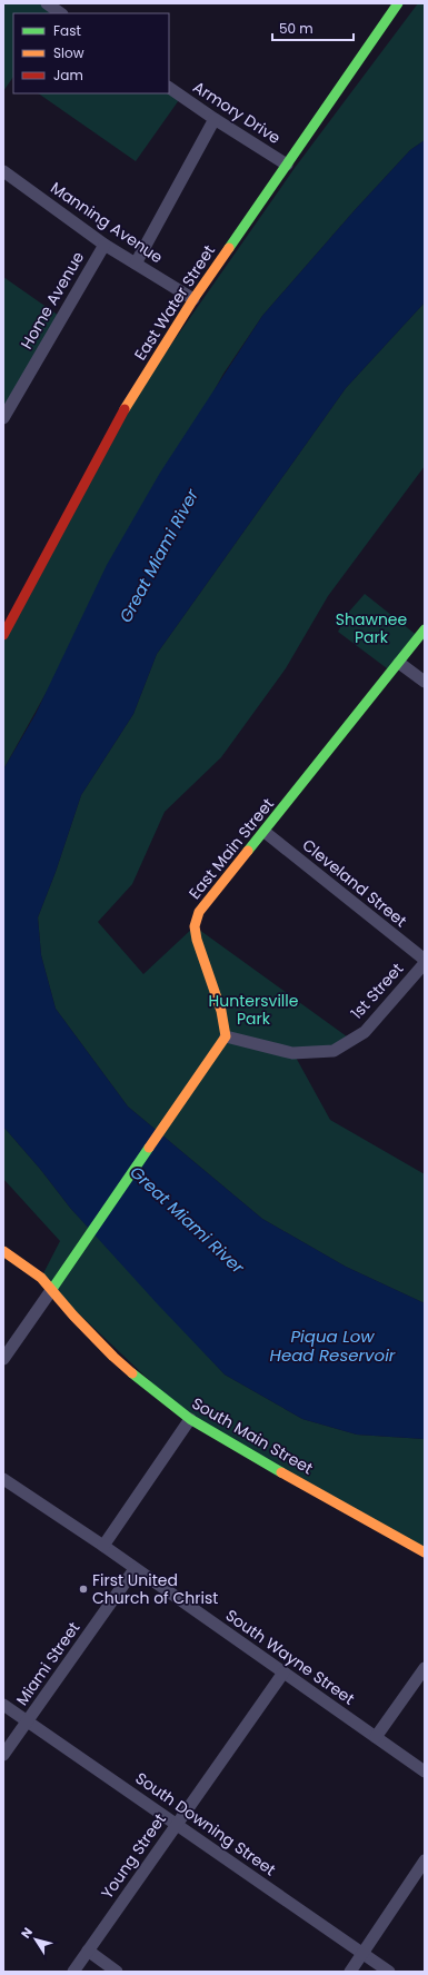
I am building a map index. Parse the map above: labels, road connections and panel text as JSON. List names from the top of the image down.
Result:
{
  "streets": {
    "street": [
      "Armory Drive",
      "Manning Avenue",
      "Home Avenue",
      "East Water Street",
      "East Main Street",
      "Cleveland Street",
      "1st Street",
      "South Main Street",
      "South Wayne Street",
      "Miami Street",
      "South Downing Street",
      "Young Street"
    ]
  },
  "crossings": [
    ["Armory Drive", "East Water Street"],
    ["Manning Avenue", "Home Avenue"],
    ["Manning Avenue", "East Water Street"],
    ["East Main Street", "Cleveland Street"],
    ["East Main Street", "1st Street"],
    ["South Wayne Street", "Miami Street"],
    ["South Wayne Street", "Young Street"],
    ["Miami Street", "South Downing Street"],
    ["South Downing Street", "Young Street"]
  ],
  "water": ["Great Miami River", "Piqua Low Head Reservoir"],
  "parks": ["Shawnee Park", "Huntersville Park"],
  "places": ["First United Church of Christ"],
  "legend": ["Fast", "Slow", "Jam"],
  "scale_bar": "50 m",
  "north": "top left"
}
